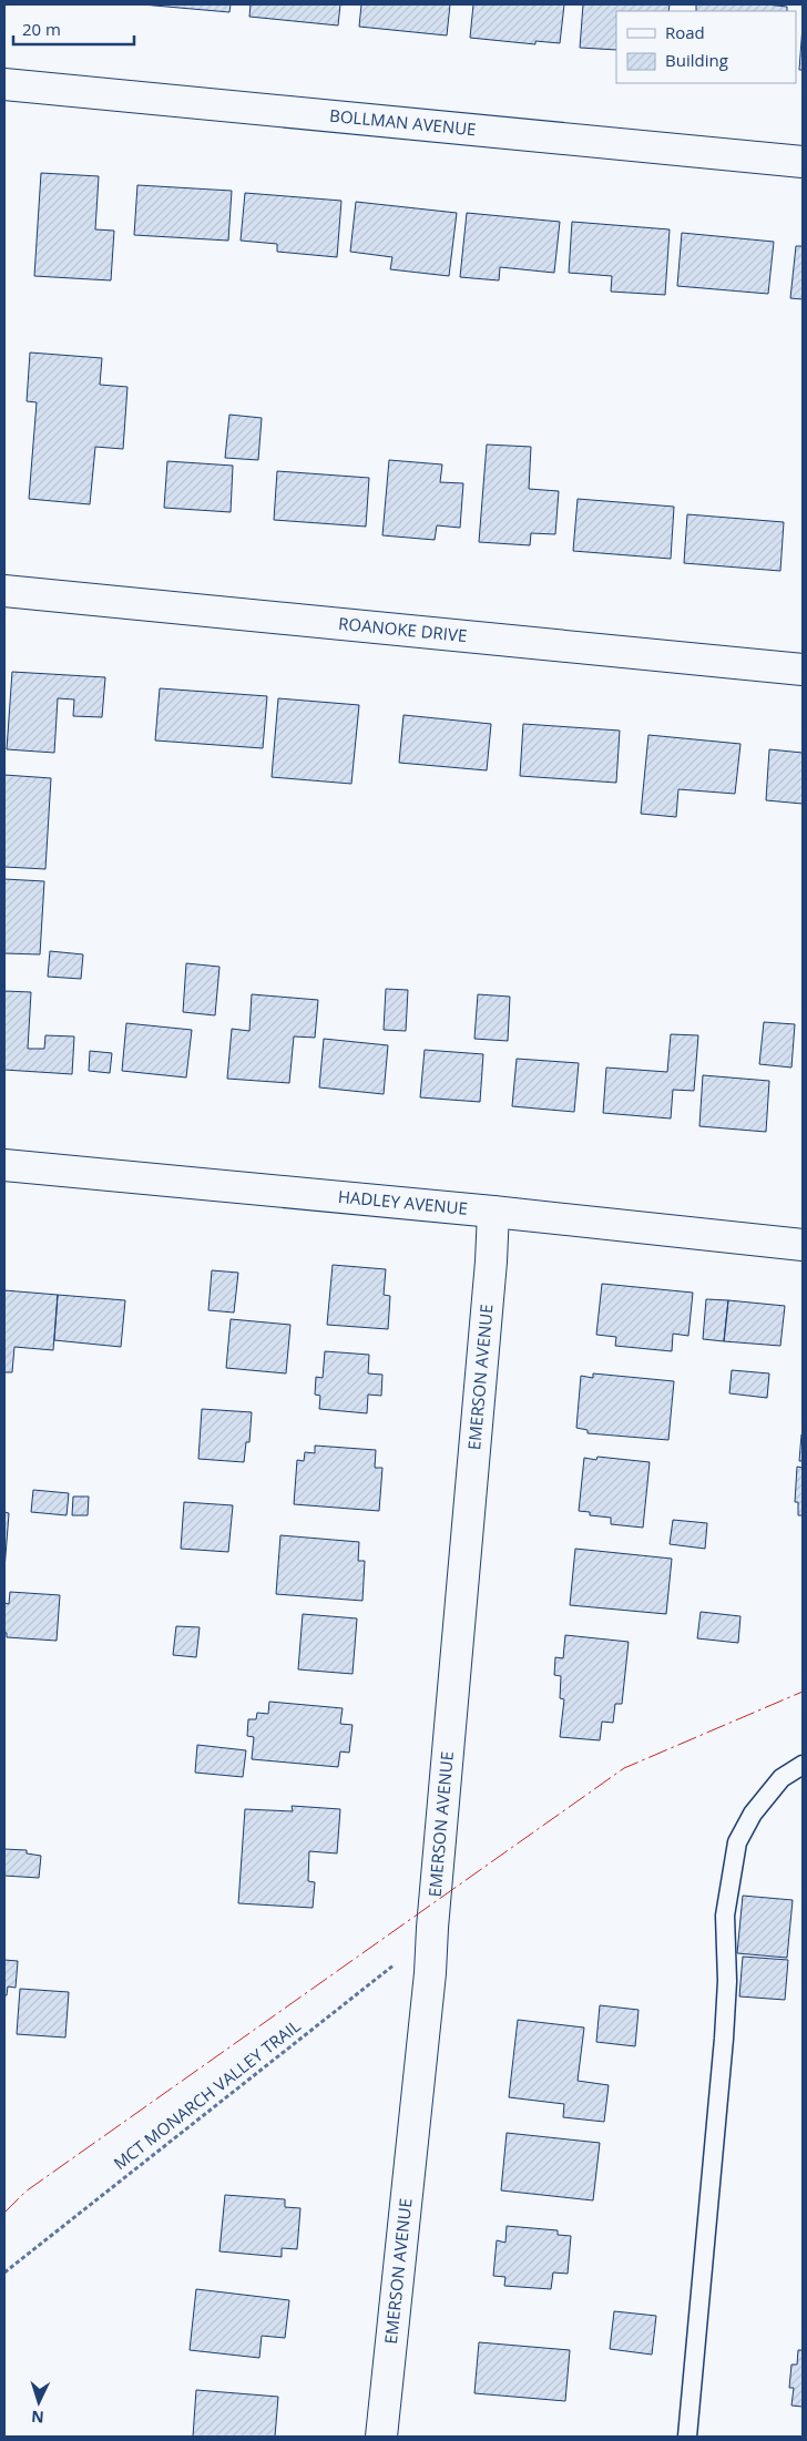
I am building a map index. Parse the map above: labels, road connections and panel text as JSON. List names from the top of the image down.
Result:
{
  "streets": {
    "street": [
      "BOLLMAN AVENUE",
      "ROANOKE DRIVE",
      "HADLEY AVENUE",
      "EMERSON AVENUE"
    ],
    "path": ["MCT MONARCH VALLEY TRAIL"]
  },
  "crossings": [
    ["HADLEY AVENUE", "EMERSON AVENUE"],
    ["EMERSON AVENUE", "MCT MONARCH VALLEY TRAIL"]
  ],
  "legend": ["Road", "Building"],
  "scale_bar": "20 m",
  "north": "bottom"
}
